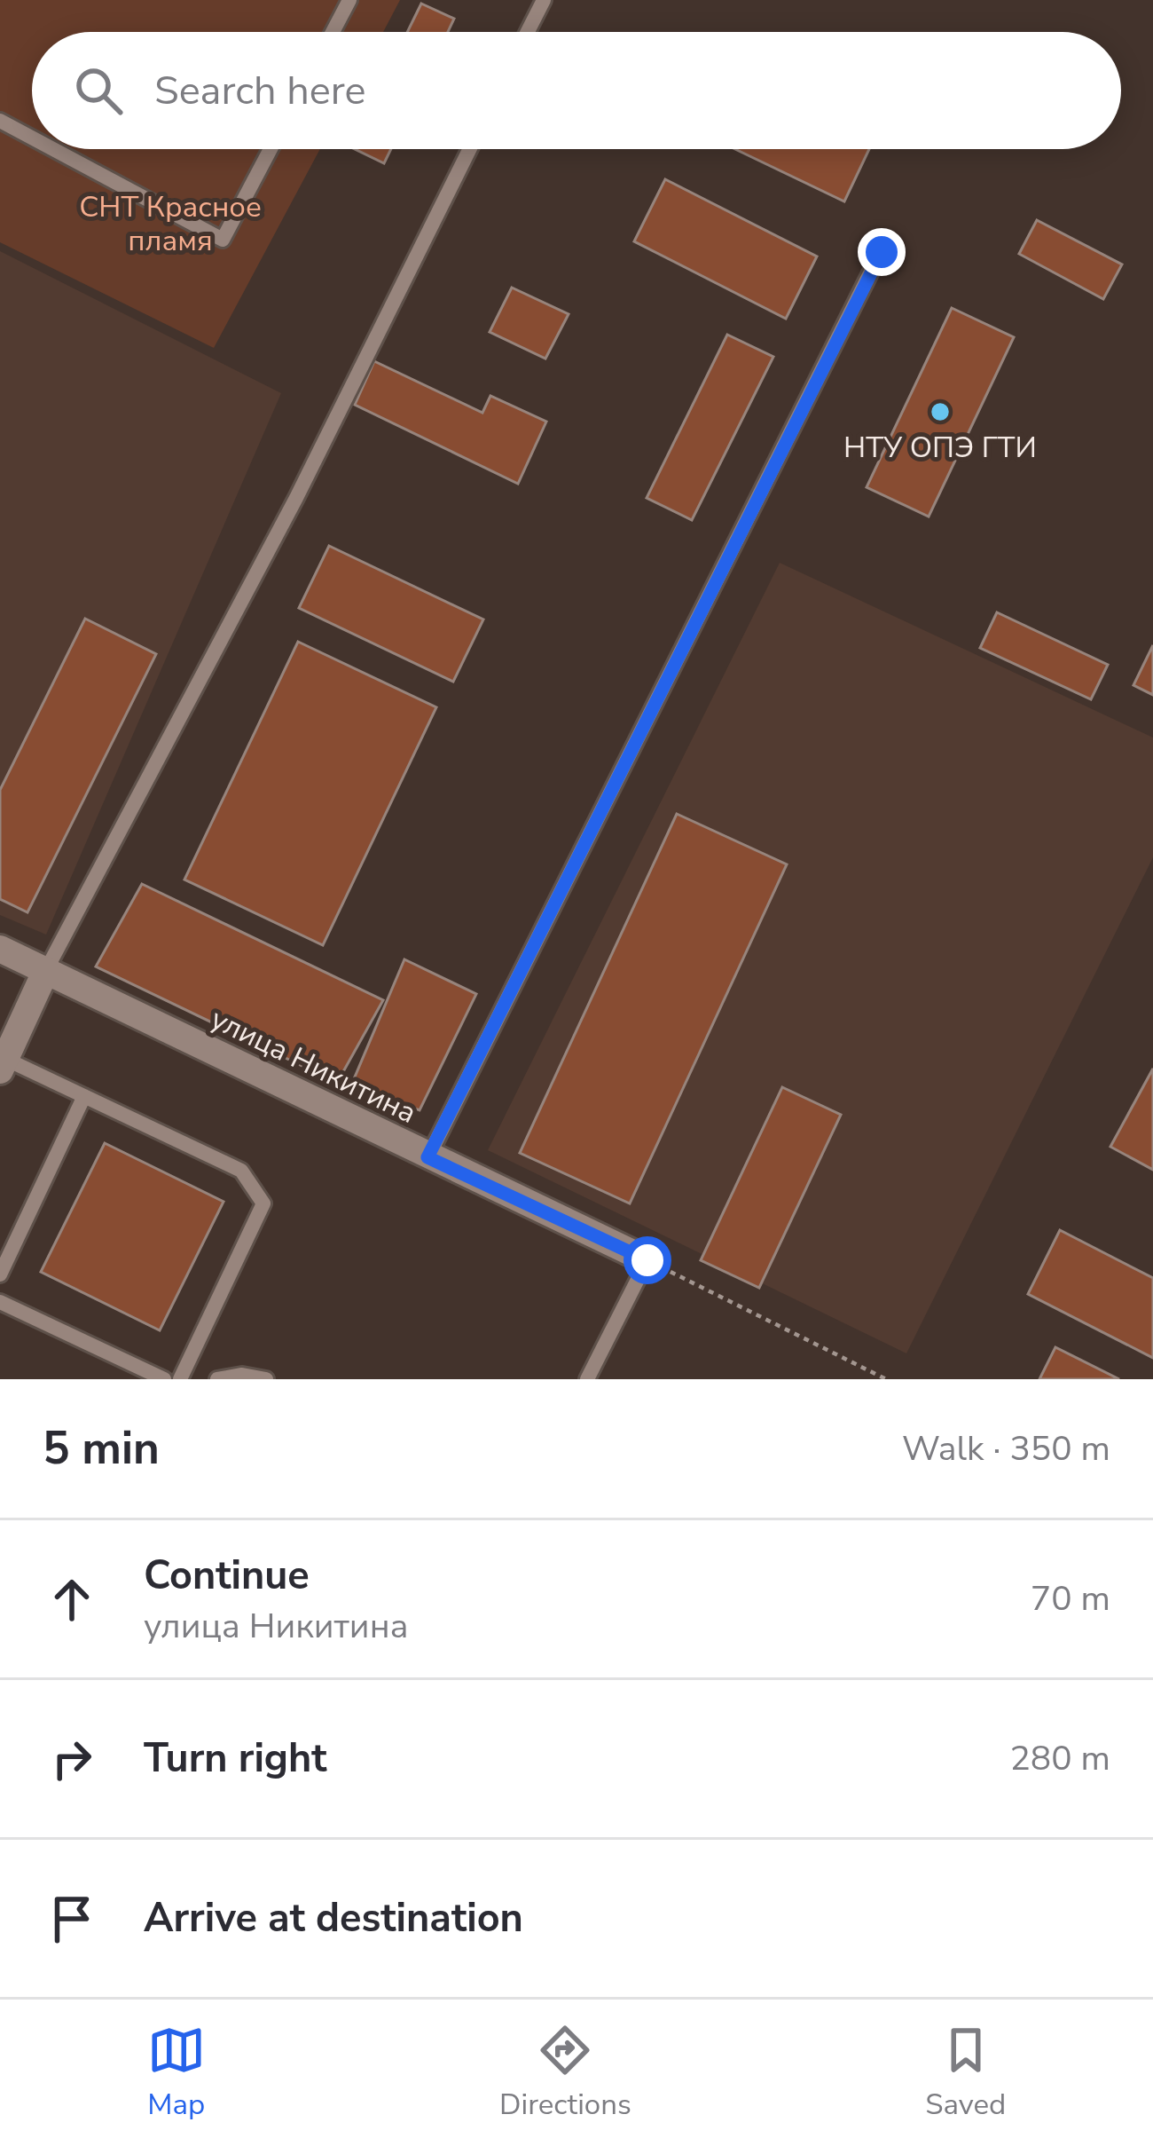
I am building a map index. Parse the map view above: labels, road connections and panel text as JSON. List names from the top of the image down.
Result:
{
  "streets": {
    "street": ["улица Никитина"]
  },
  "parks": ["СНТ Красное пламя"],
  "places": ["НТУ ОПЭ ГТИ"],
  "page": {
    "search": "Search here",
    "heading": ["5 min", "Walk · 350 m"],
    "list": [
      ["Continue", "улица Никитина", "70 m"],
      ["Turn right", "280 m"],
      "Arrive at destination"
    ],
    "nav": ["Map", "Directions", "Saved"]
  }
}
